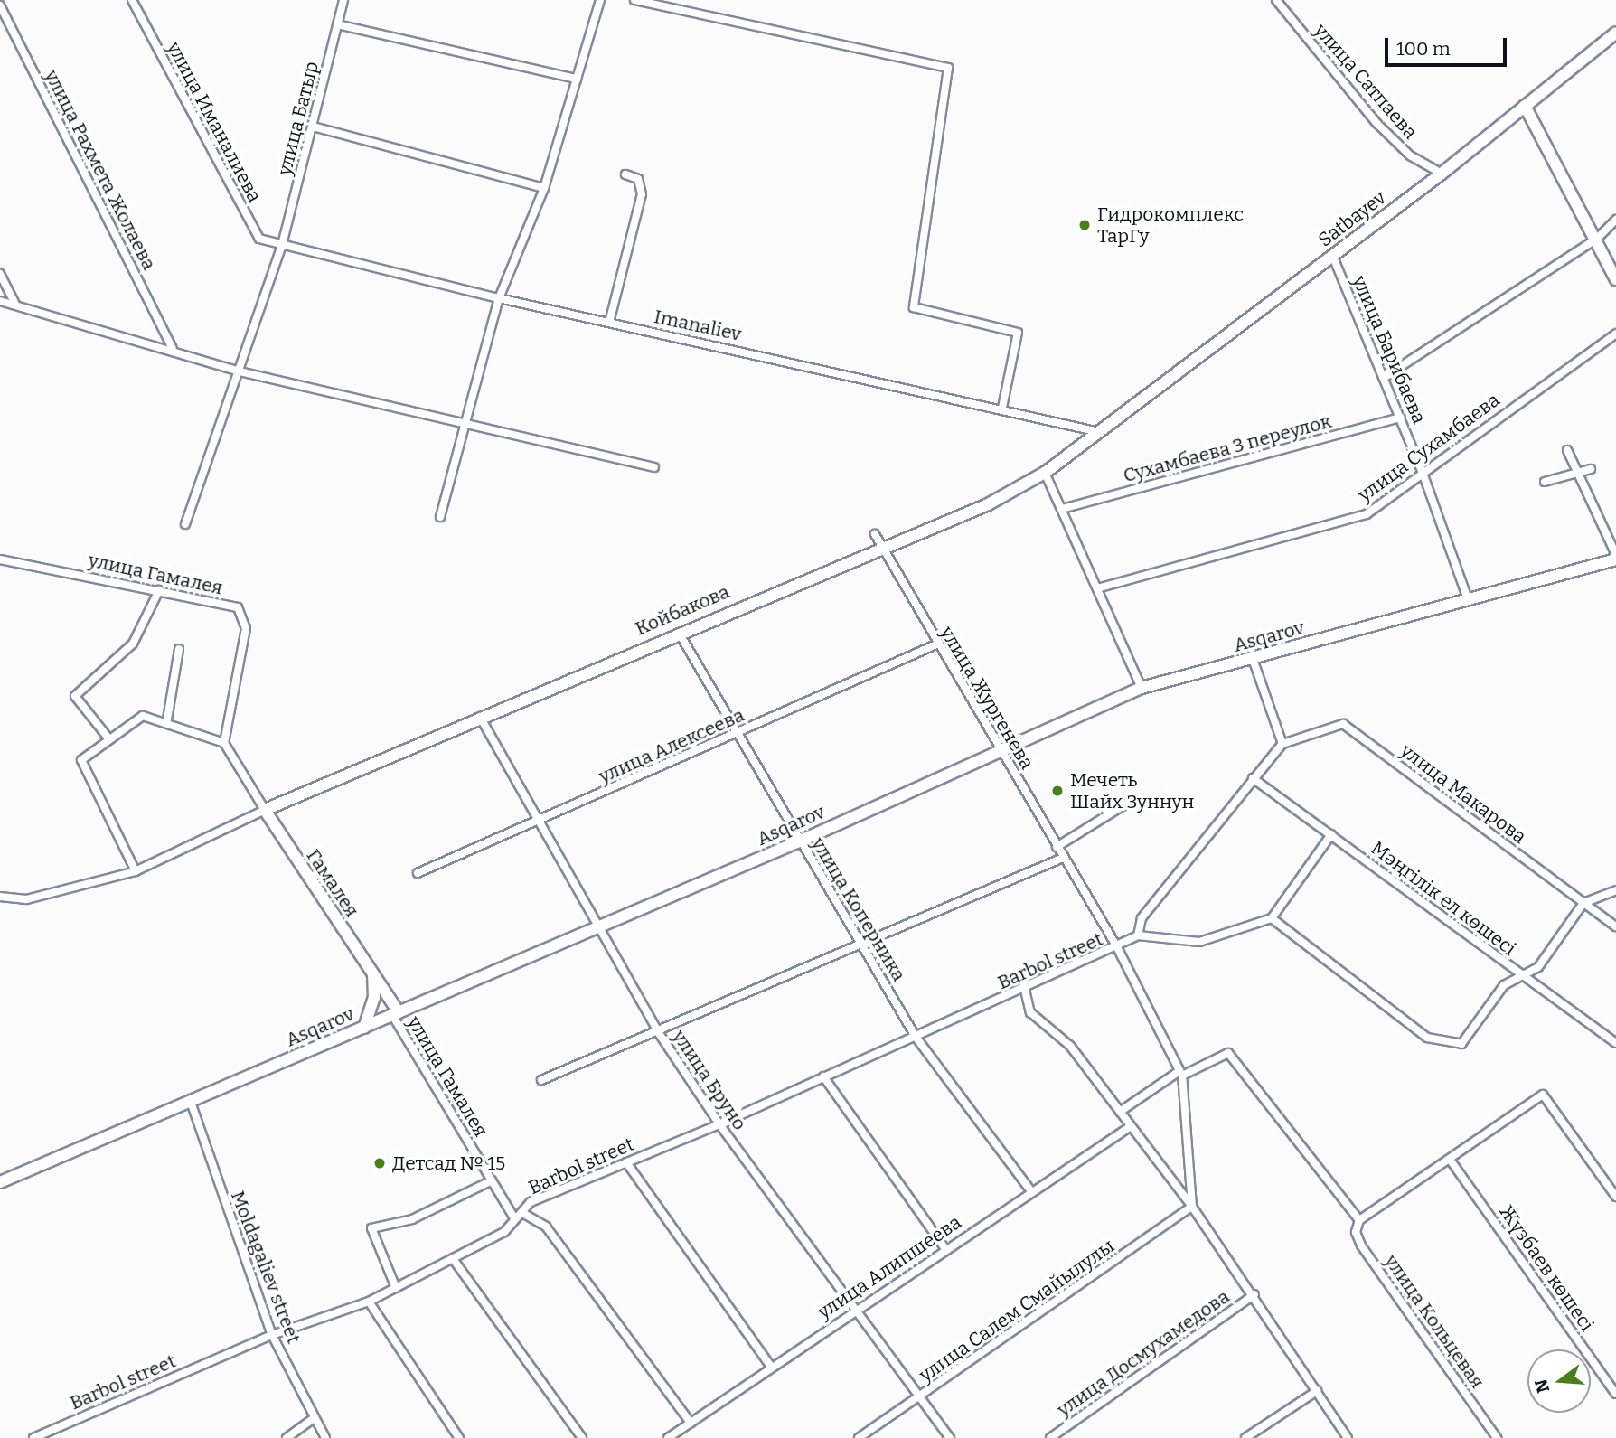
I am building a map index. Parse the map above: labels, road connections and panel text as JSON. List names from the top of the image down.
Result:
{
  "streets": {
    "street": [
      "улица Сатпаева",
      "улица Батыр",
      "улица Иманалиева",
      "улица Рахмета Жолаева",
      "Satbayev",
      "Imanaliev",
      "улица Барибаева",
      "улица Сухамбаева",
      "Сухамбаева 3 переулок",
      "улица Гамалея",
      "Койбакова",
      "Asqarov",
      "улица Жургенева",
      "улица Алексеева",
      "улица Макарова",
      "Гамалея",
      "Мәңгілік ел көшесі",
      "улица Коперника",
      "Barbol street",
      "улица Бруно",
      "Moldagaliev street",
      "улица Алипшеева",
      "Жүзбаев көшесі",
      "улица Салем Смайылулы",
      "улица Кольцевая",
      "улица Досмухамедова"
    ]
  },
  "crossings": [
    ["улица Сатпаева", "Satbayev"],
    ["улица Батыр", "улица Иманалиева"],
    ["улица Батыр", "Imanaliev"],
    ["улица Иманалиева", "Imanaliev"],
    ["Satbayev", "Imanaliev"],
    ["Satbayev", "улица Барибаева"],
    ["Satbayev", "Койбакова"],
    ["Imanaliev", "Койбакова"],
    ["улица Барибаева", "улица Сухамбаева"],
    ["улица Барибаева", "Сухамбаева 3 переулок"],
    ["улица Барибаева", "Asqarov"],
    ["улица Гамалея", "Asqarov"],
    ["улица Гамалея", "Гамалея"],
    ["улица Гамалея", "Barbol street"],
    ["Койбакова", "улица Жургенева"],
    ["Койбакова", "Гамалея"],
    ["Койбакова", "улица Коперника"],
    ["Койбакова", "улица Бруно"],
    ["Asqarov", "улица Жургенева"],
    ["Asqarov", "Гамалея"],
    ["Asqarov", "улица Коперника"],
    ["Asqarov", "улица Бруно"],
    ["Asqarov", "Moldagaliev street"],
    ["улица Жургенева", "улица Алексеева"],
    ["улица Жургенева", "Barbol street"],
    ["улица Жургенева", "улица Кольцевая"],
    ["улица Алексеева", "улица Коперника"],
    ["улица Алексеева", "улица Бруно"],
    ["улица Коперника", "Barbol street"],
    ["улица Коперника", "улица Алипшеева"],
    ["Barbol street", "улица Бруно"],
    ["Barbol street", "Moldagaliev street"],
    ["улица Бруно", "улица Алипшеева"],
    ["улица Бруно", "улица Салем Смайылулы"]
  ],
  "places": ["Гидрокомплекс ТарГу", "Мечеть Шайх Зуннун", "Детсад № 15"],
  "scale_bar": "100 m",
  "north": "left"
}
